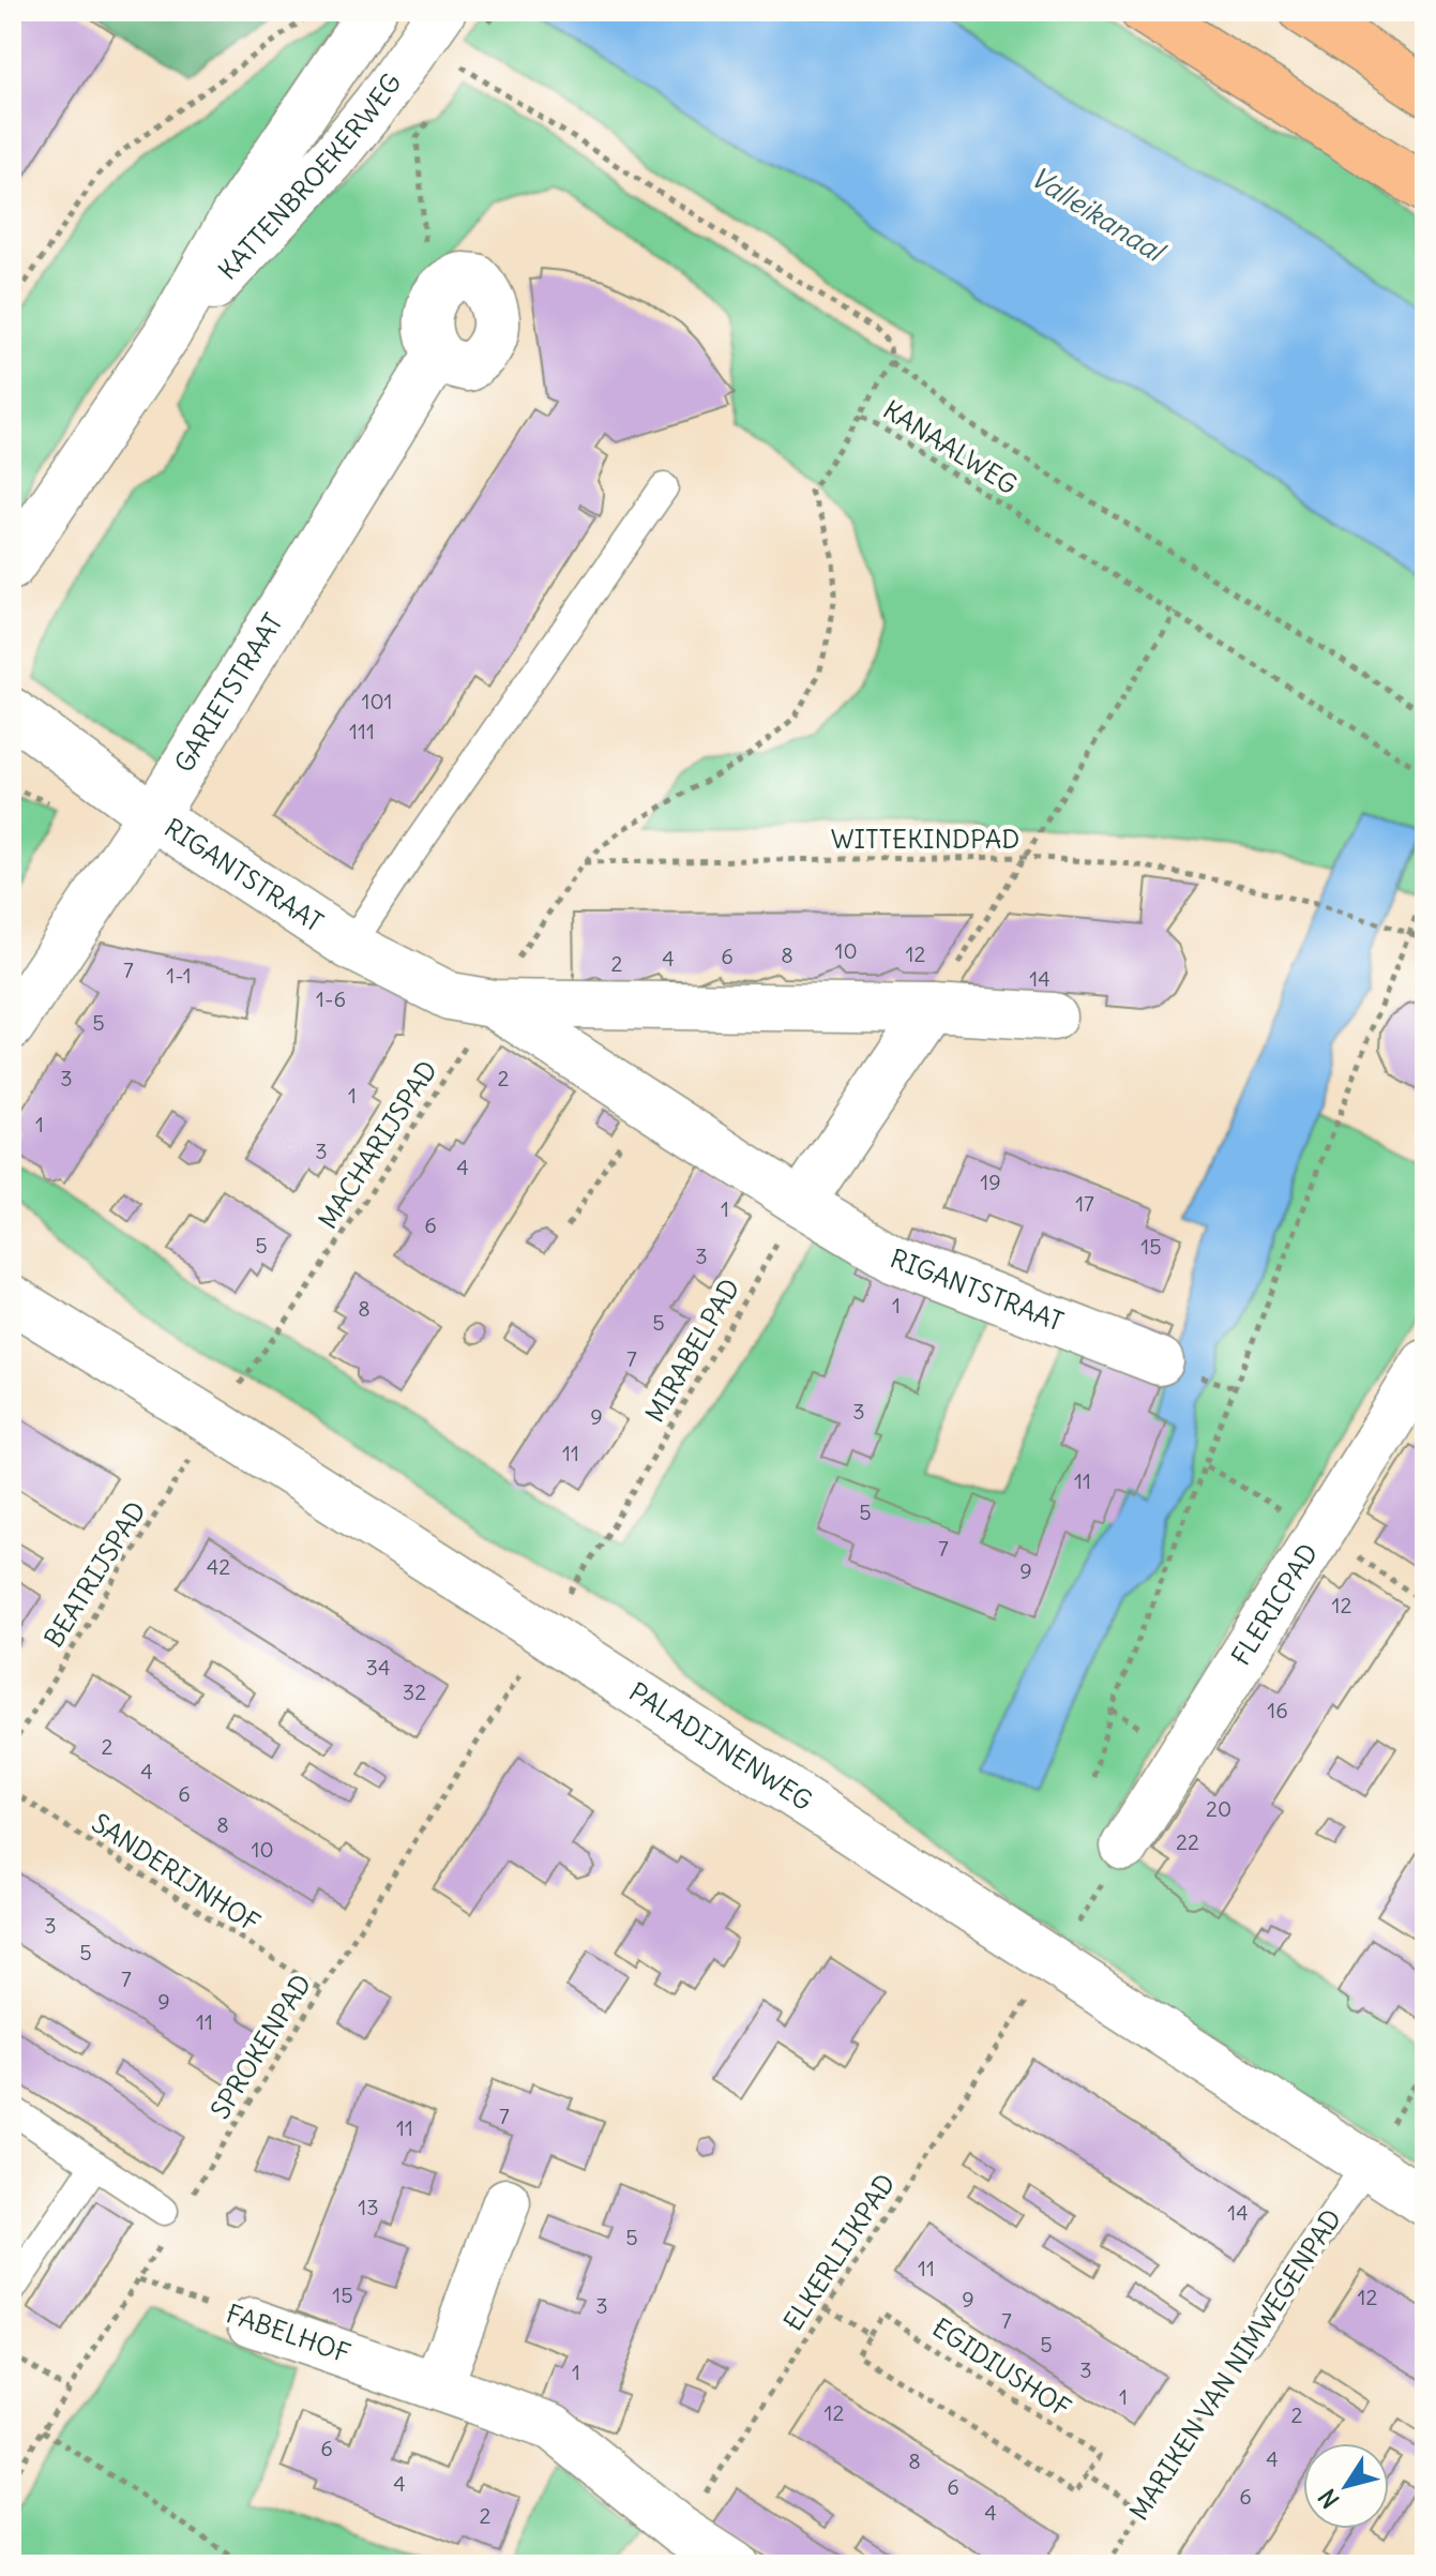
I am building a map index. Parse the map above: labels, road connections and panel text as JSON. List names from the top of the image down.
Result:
{
  "streets": {
    "street": [
      "KATTENBROEKERWEG",
      "GARIETSTRAAT",
      "RIGANTSTRAAT",
      "FLERICPAD",
      "PALADIJNENWEG",
      "FABELHOF"
    ],
    "lane": ["MARIKEN VAN NIMWEGENPAD"],
    "path": [
      "KANAALWEG",
      "WITTEKINDPAD",
      "MACHARIJSPAD",
      "MIRABELPAD",
      "BEATRIJSPAD",
      "SANDERIJNHOF",
      "SPROKENPAD",
      "ELKERLIJKPAD",
      "EGIDIUSHOF"
    ]
  },
  "crossings": [
    ["KATTENBROEKERWEG", "KANAALWEG"],
    ["GARIETSTRAAT", "RIGANTSTRAAT"],
    ["RIGANTSTRAAT", "MACHARIJSPAD"],
    ["RIGANTSTRAAT", "MIRABELPAD"],
    ["MACHARIJSPAD", "BEATRIJSPAD"],
    ["MACHARIJSPAD", "PALADIJNENWEG"],
    ["MIRABELPAD", "PALADIJNENWEG"],
    ["MIRABELPAD", "SPROKENPAD"],
    ["BEATRIJSPAD", "PALADIJNENWEG"],
    ["FLERICPAD", "ELKERLIJKPAD"],
    ["PALADIJNENWEG", "SPROKENPAD"],
    ["PALADIJNENWEG", "ELKERLIJKPAD"],
    ["PALADIJNENWEG", "MARIKEN VAN NIMWEGENPAD"],
    ["SANDERIJNHOF", "SPROKENPAD"],
    ["ELKERLIJKPAD", "FABELHOF"]
  ],
  "water": ["Valleikanaal"],
  "house_numbers": [
    "101",
    "111",
    "10",
    "12",
    "8",
    "6",
    "4",
    "2",
    "7",
    "1-1",
    "14",
    "1-6",
    "5",
    "3",
    "2",
    "1",
    "1",
    "3",
    "4",
    "19",
    "17",
    "1",
    "6",
    "5",
    "15",
    "3",
    "1",
    "8",
    "5",
    "7",
    "3",
    "9",
    "11",
    "11",
    "5",
    "7",
    "42",
    "9",
    "12",
    "34",
    "32",
    "16",
    "2",
    "4",
    "6",
    "20",
    "8",
    "22",
    "10",
    "3",
    "5",
    "7",
    "9",
    "11",
    "7",
    "11",
    "13",
    "14",
    "5",
    "11",
    "15",
    "12",
    "9",
    "3",
    "7",
    "5",
    "3",
    "1",
    "1",
    "12",
    "2",
    "6",
    "4",
    "8",
    "4",
    "6",
    "6",
    "4",
    "2"
  ],
  "north": "bottom left"
}
